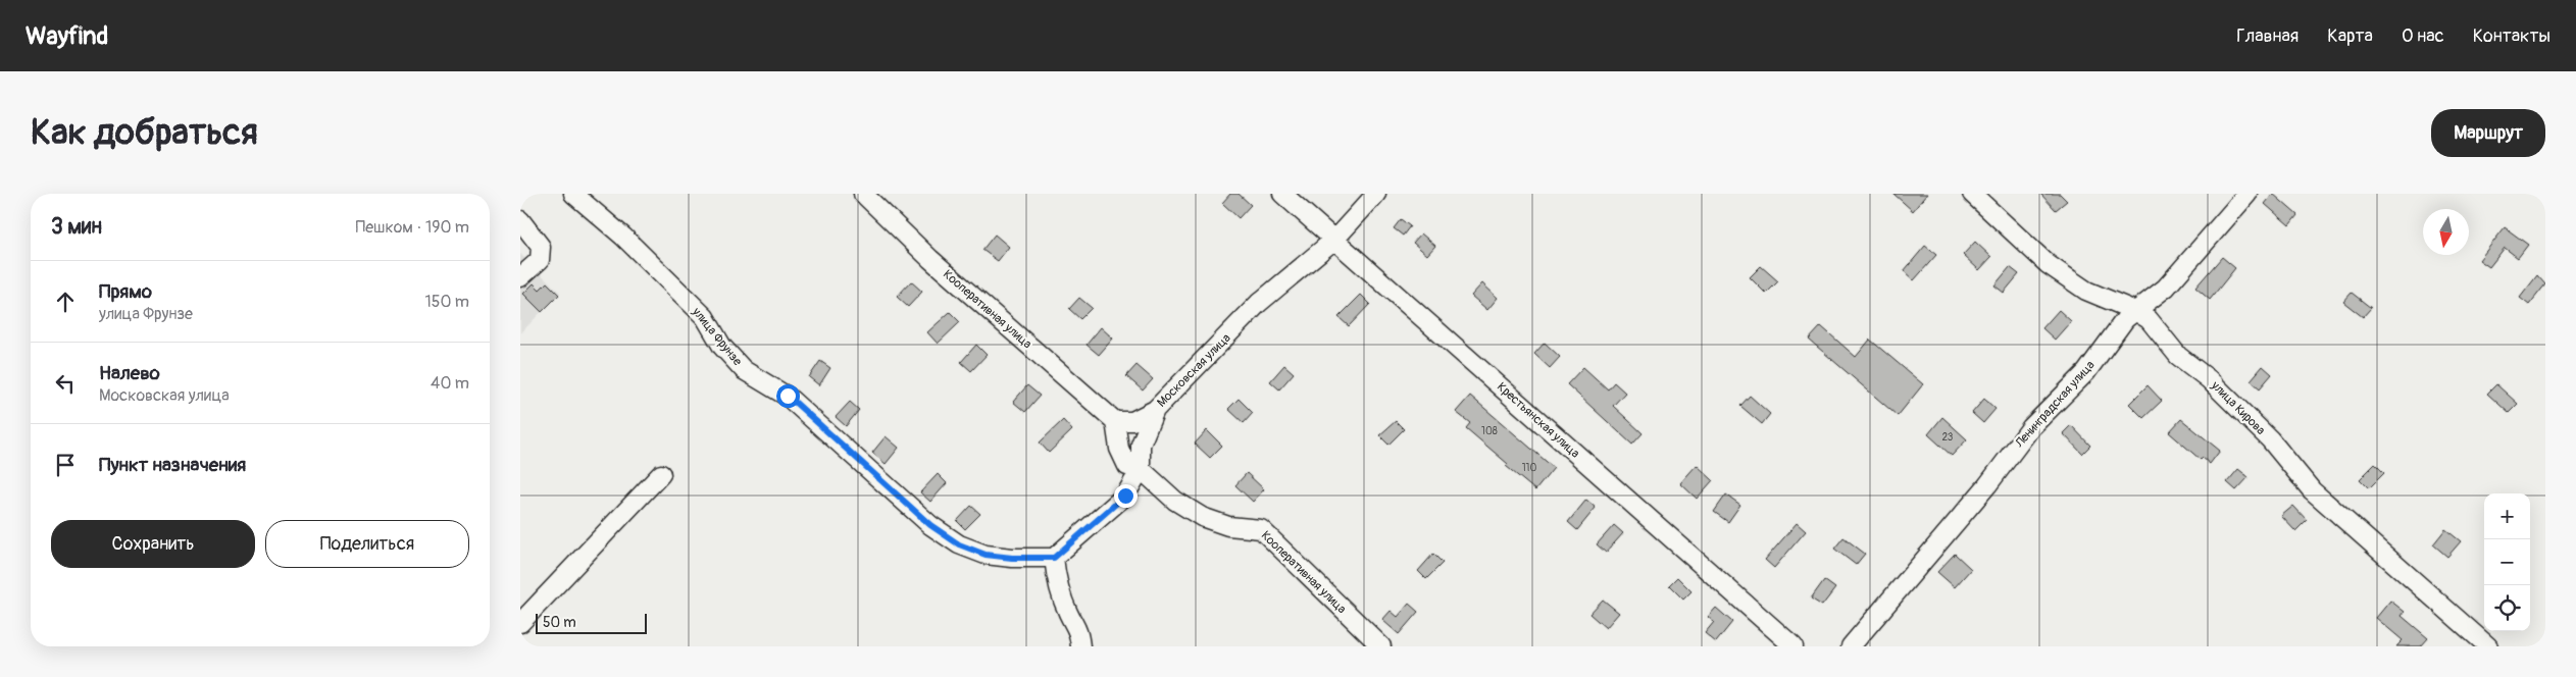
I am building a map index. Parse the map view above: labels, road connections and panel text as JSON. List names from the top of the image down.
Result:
{
  "streets": {
    "street": [
      "Кооперативная улица",
      "улица Фрунзе",
      "Московская улица",
      "Ленинградская улица",
      "улица Кирова",
      "Крестьянская улица"
    ]
  },
  "crossings": [
    ["Кооперативная улица", "Московская улица"],
    ["Московская улица", "Крестьянская улица"],
    ["Ленинградская улица", "улица Кирова"]
  ],
  "house_numbers": ["108", "23", "110"],
  "scale_bar": "50 m",
  "north": "bottom",
  "page": {
    "header": "Wayfind",
    "nav": [
      "Главная",
      "Карта",
      "О нас",
      "Контакты"
    ],
    "buttons": [
      "Маршрут",
      ["Сохранить", "Поделиться"]
    ],
    "title": "Как добраться",
    "heading": ["3 мин", "Пешком · 190 m"],
    "list": [
      ["Прямо", "улица Фрунзе", "150 m"],
      ["Налево", "Московская улица", "40 m"],
      "Пункт назначения"
    ],
    "map_buttons": ["+", "−"],
    "scale": "50 m"
  }
}
